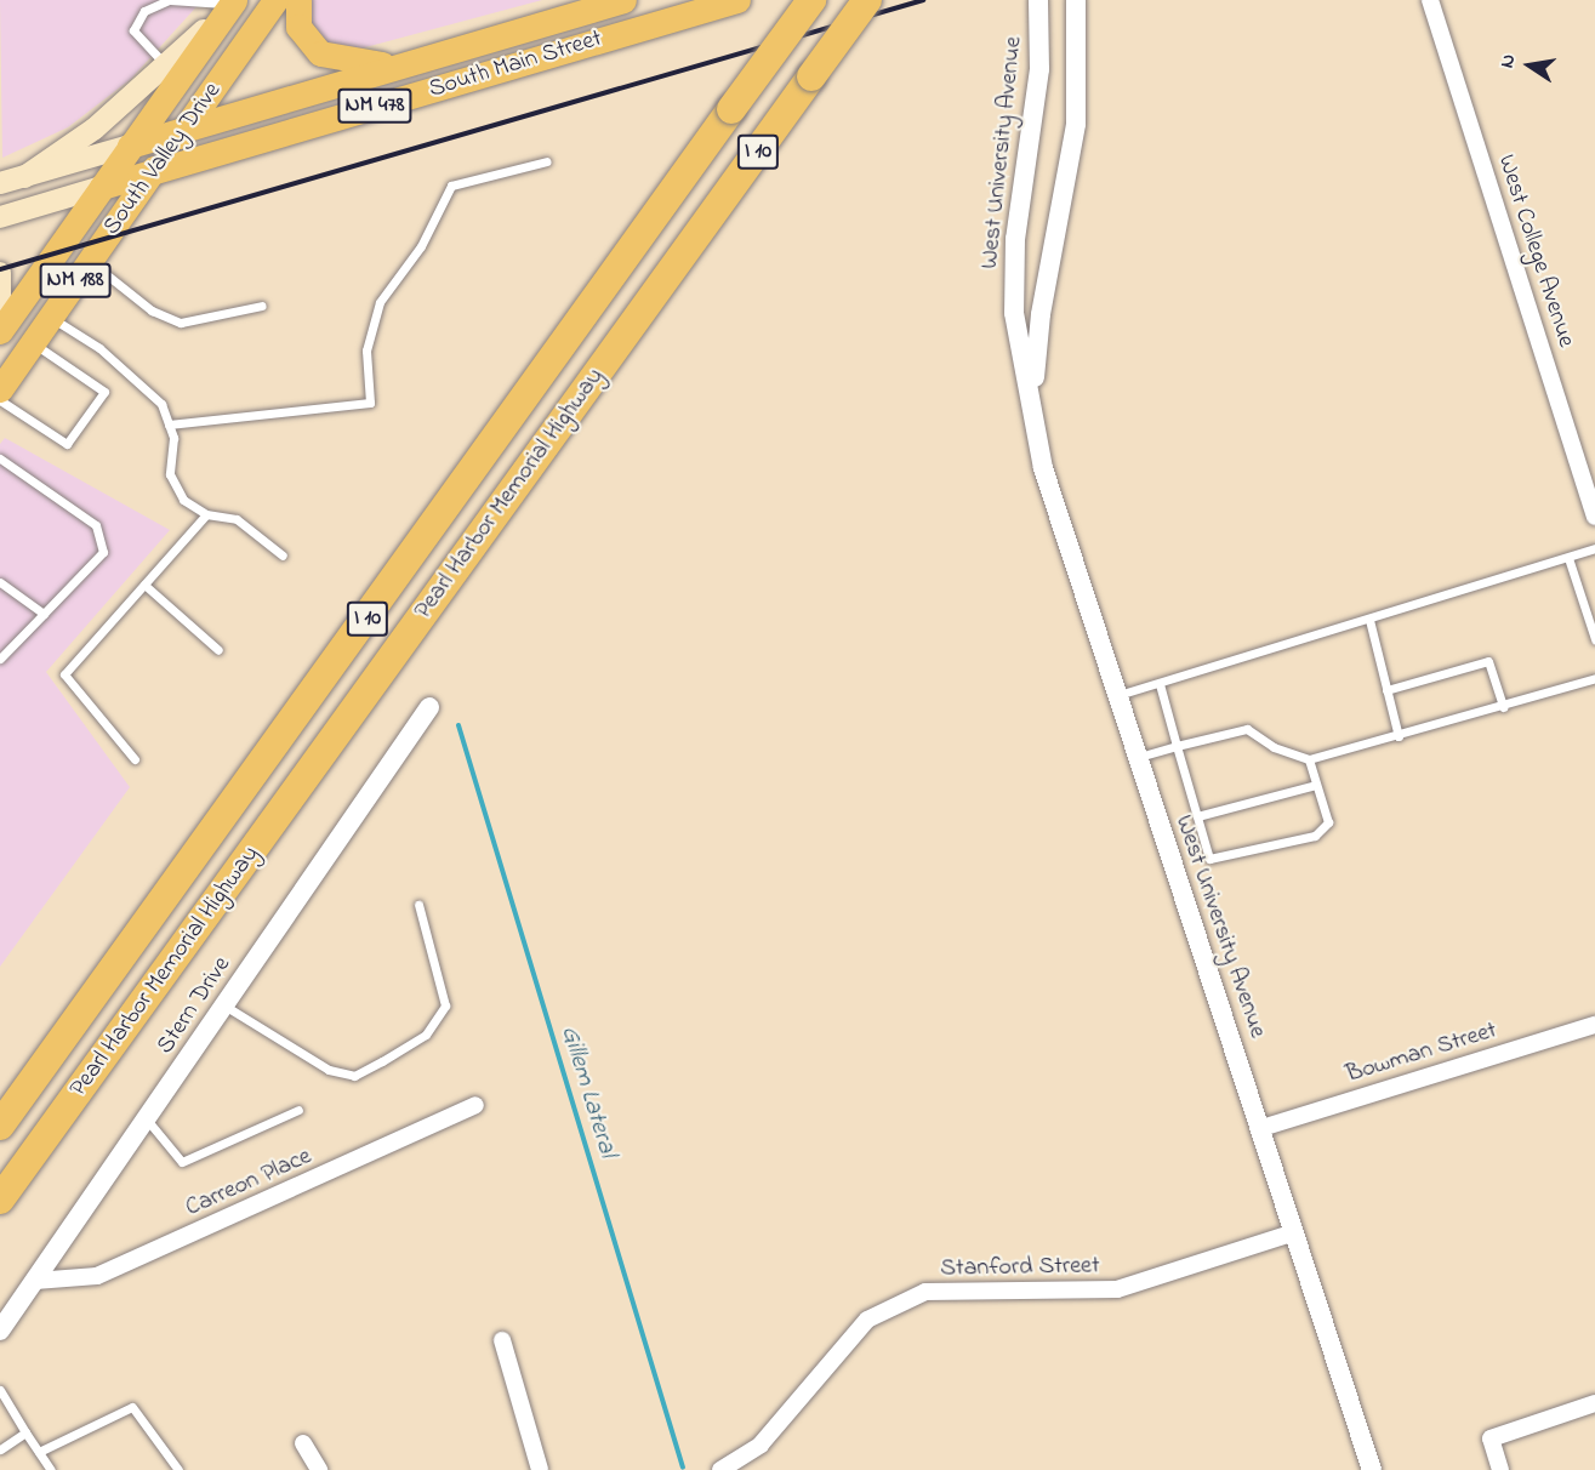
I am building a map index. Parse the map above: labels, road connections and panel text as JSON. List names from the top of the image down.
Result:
{
  "streets": {
    "highway": ["I 10", "Pearl Harbor Memorial Highway"],
    "main road": [
      "South Main Street",
      "NM 478",
      "South Valley Drive",
      "NM 188"
    ],
    "street": [
      "West University Avenue",
      "West College Avenue",
      "Stern Drive",
      "Bowman Street",
      "Carreon Place",
      "Stanford Street"
    ]
  },
  "crossings": [
    ["South Main Street", "South Valley Drive"],
    ["West University Avenue", "Bowman Street"],
    ["West University Avenue", "Stanford Street"],
    ["Stern Drive", "Carreon Place"]
  ],
  "water": ["Gillem Lateral"],
  "north": "left"
}
